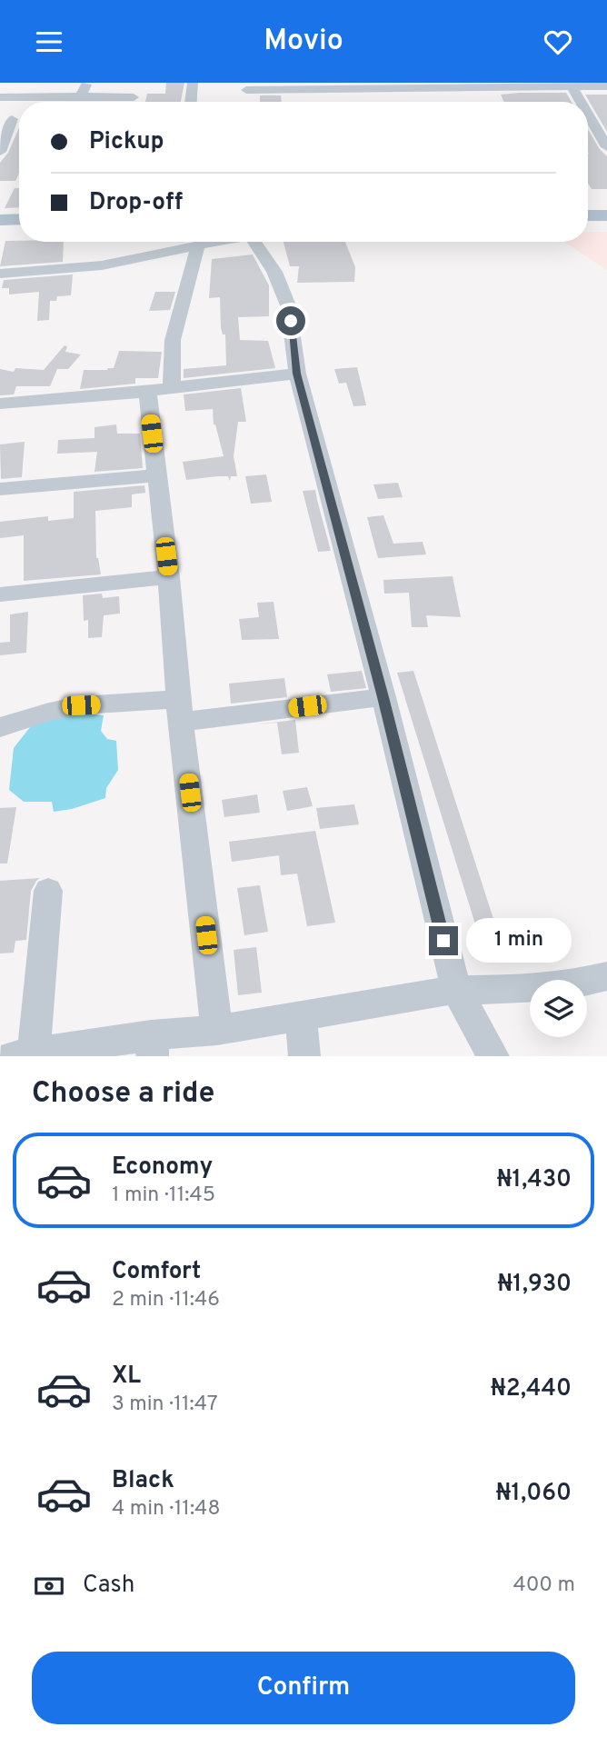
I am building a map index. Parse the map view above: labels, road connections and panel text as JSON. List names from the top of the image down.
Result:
{
  "page": {
    "header": "Movio",
    "banner": ["Pickup", "Drop-off"],
    "bubble": "1 min",
    "heading": "Choose a ride",
    "list": [
      {
        "name": "Economy",
        "note": "1 min · 11:45",
        "value": "₦1,430"
      },
      {
        "name": "Comfort",
        "note": "2 min · 11:46",
        "value": "₦1,930"
      },
      {
        "name": "XL",
        "note": "3 min · 11:47",
        "value": "₦2,440"
      },
      {
        "name": "Black",
        "note": "4 min · 11:48",
        "value": "₦1,060"
      }
    ],
    "pay": ["Cash", "400 m"],
    "buttons": "Confirm"
  }
}
